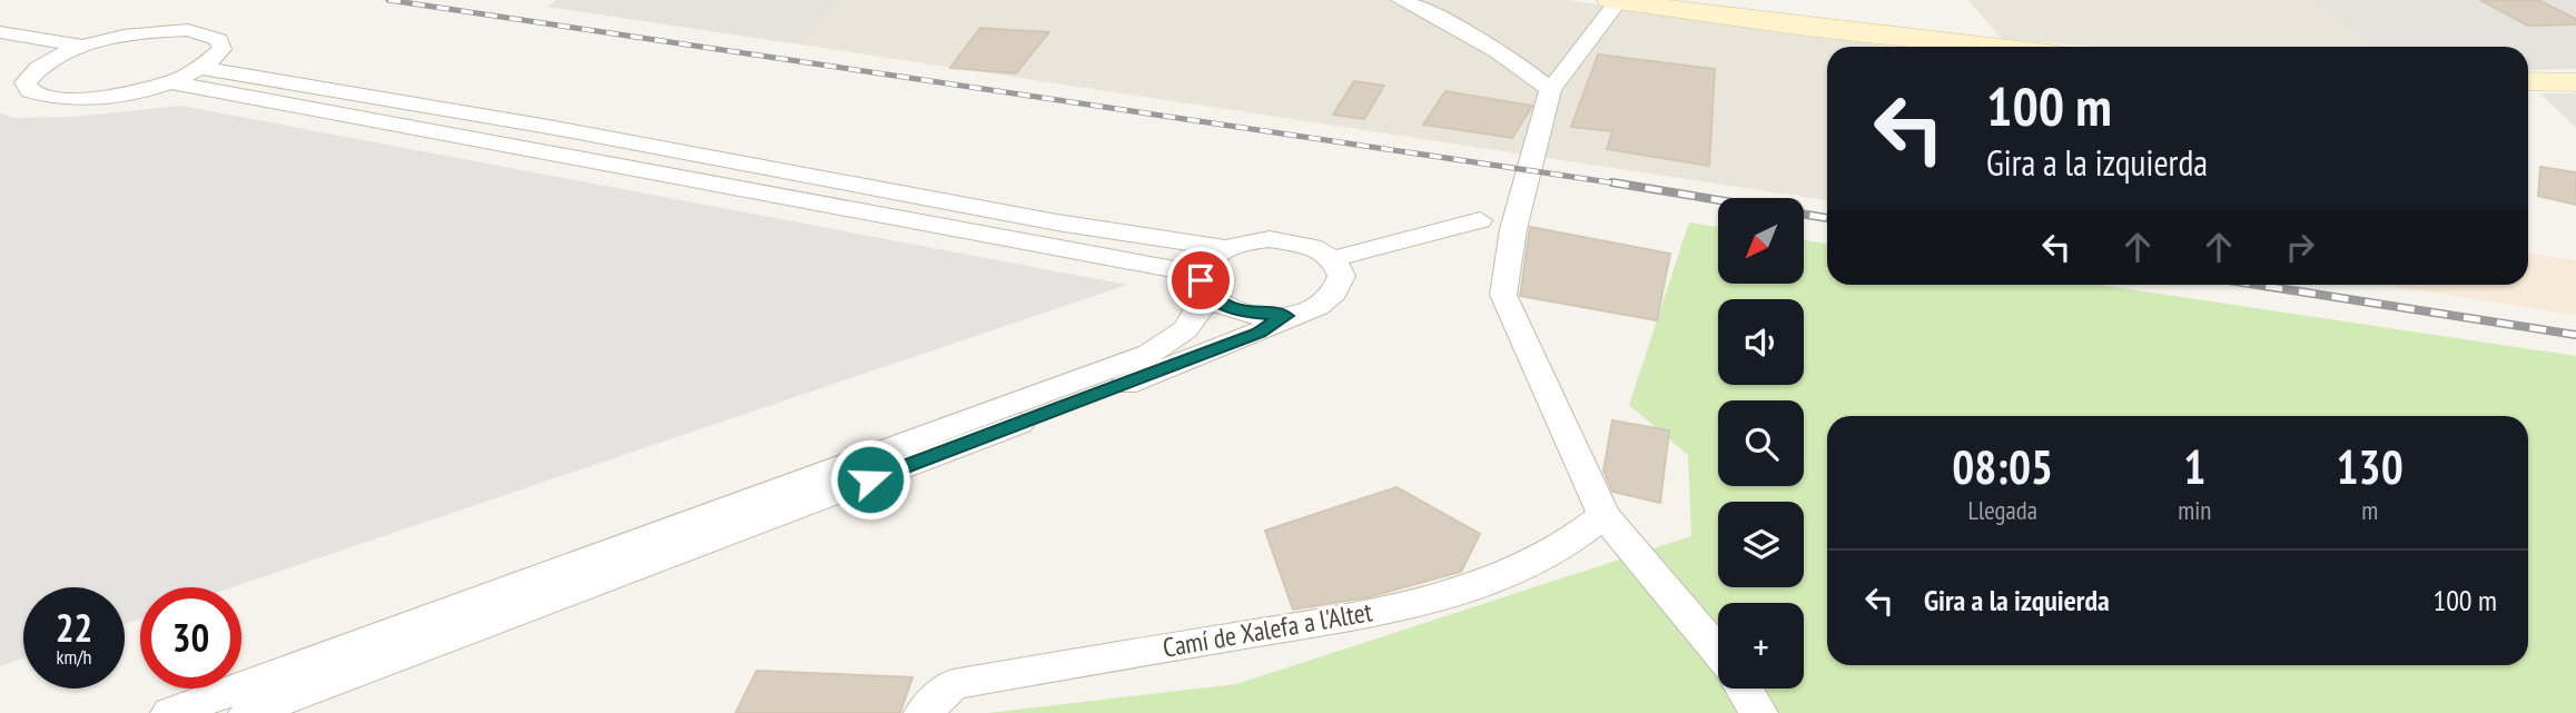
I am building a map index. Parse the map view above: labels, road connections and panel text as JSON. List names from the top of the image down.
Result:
{
  "streets": {
    "street": ["Camí de Xalefa a l'Altet"]
  },
  "north": "bottom left",
  "page": {
    "turn": ["100 m", "Gira a la izquierda"],
    "map_buttons": "+",
    "eta": [
      "08:05",
      "Llegada",
      "1",
      "min",
      "130",
      "m"
    ],
    "list": [
      {
        "name": "Gira a la izquierda",
        "value": "100 m"
      }
    ],
    "speed": "22 km/h",
    "limit": "30"
  }
}
